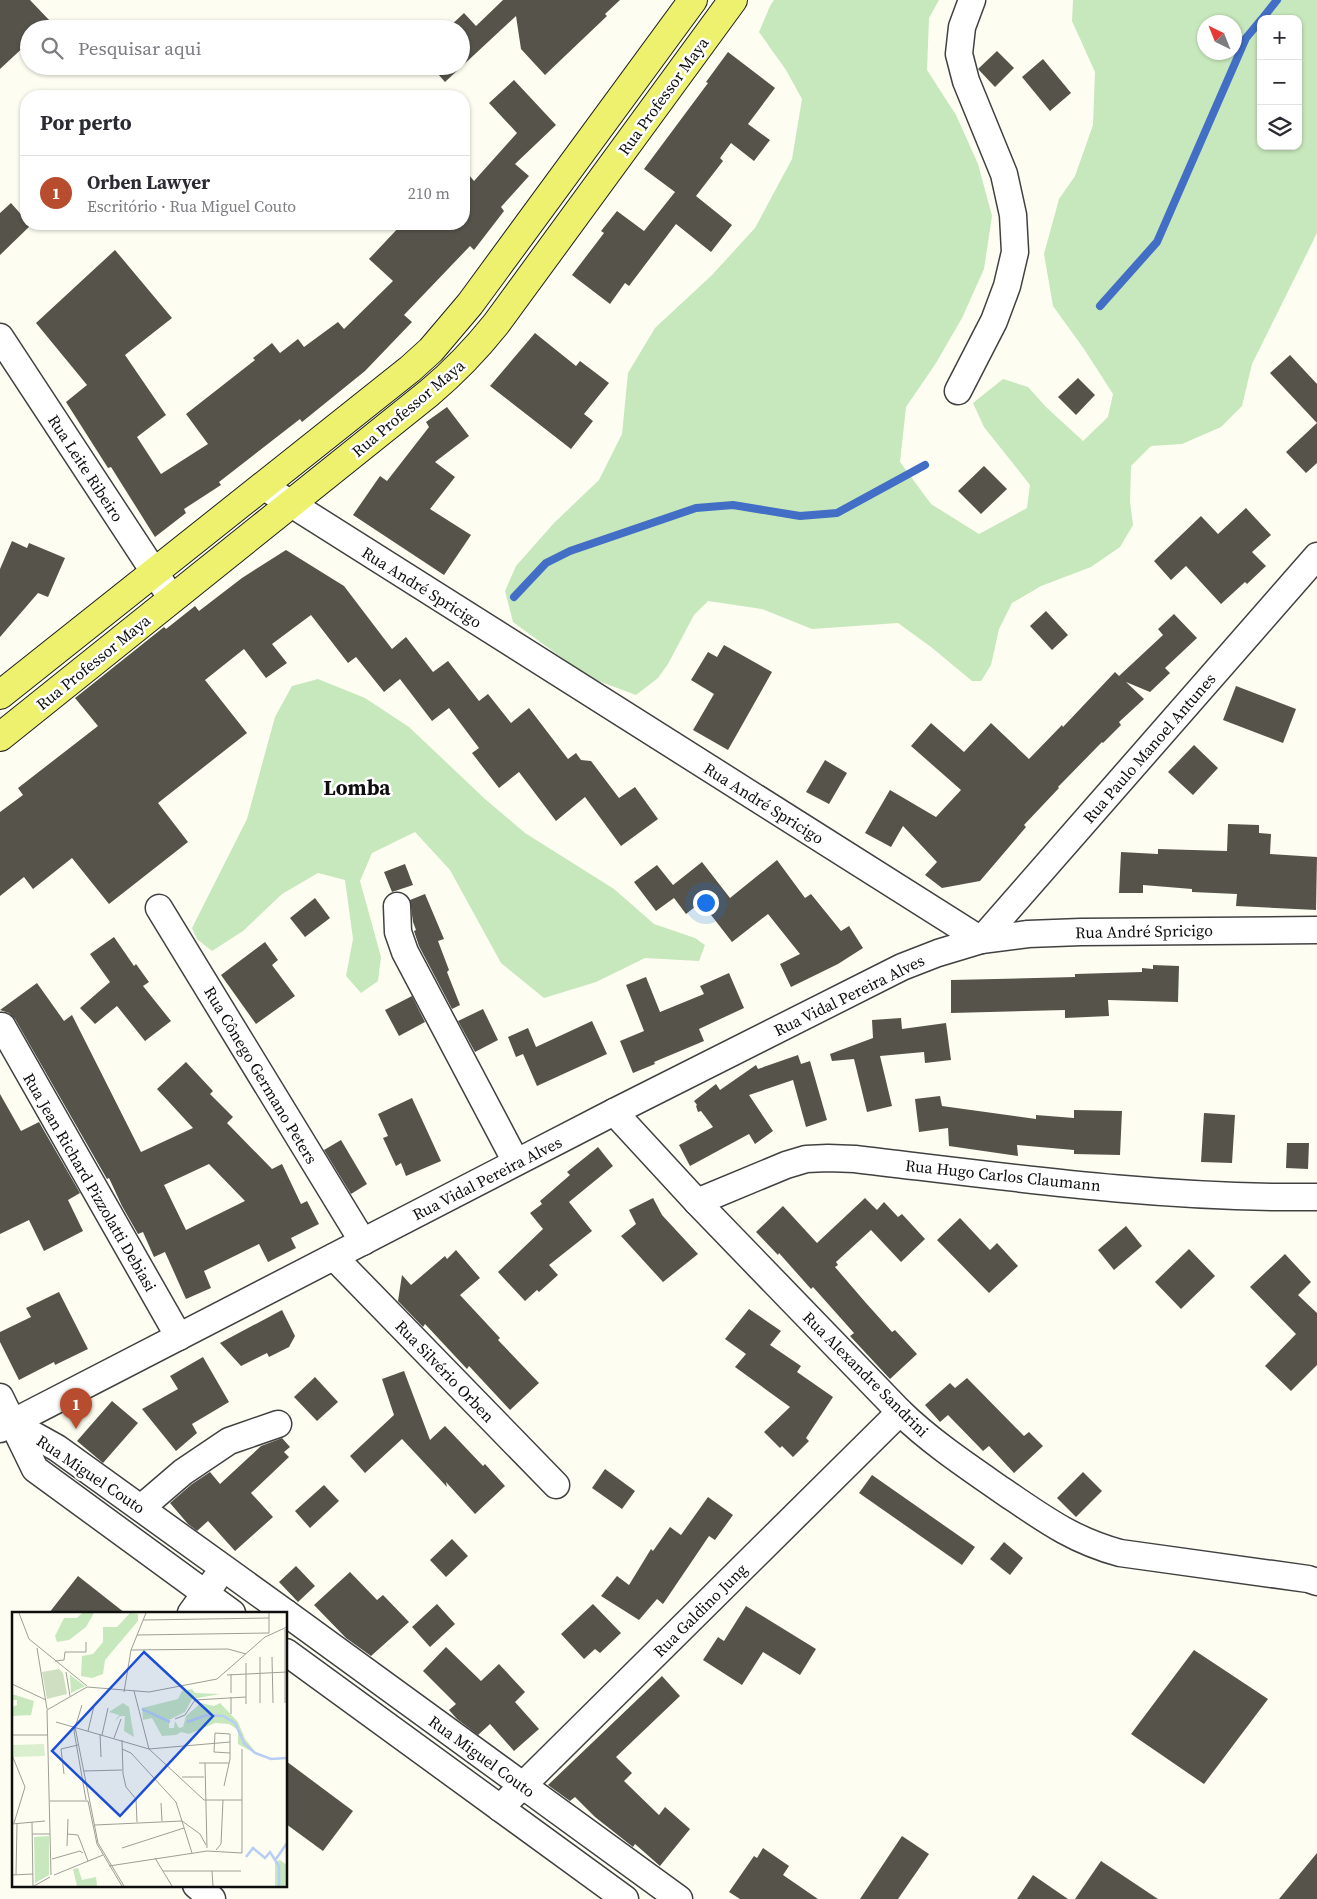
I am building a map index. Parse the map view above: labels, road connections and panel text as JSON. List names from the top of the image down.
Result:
{
  "streets": {
    "main road": ["Rua Professor Maya"],
    "street": [
      "Rua Leite Ribeiro",
      "Rua André Spricigo",
      "Rua Paulo Manoel Antunes",
      "Rua Vidal Pereira Alves",
      "Rua Cônego Germano Peters",
      "Rua Hugo Carlos Claumann",
      "Rua Jean Richard Pizzolatti Debiasi",
      "Rua Silvério Orben",
      "Rua Alexandre Sandrini",
      "Rua Miguel Couto",
      "Rua Galdino Jung"
    ]
  },
  "crossings": [
    ["Rua Professor Maya", "Rua Leite Ribeiro"],
    ["Rua Professor Maya", "Rua André Spricigo"],
    ["Rua André Spricigo", "Rua Paulo Manoel Antunes"],
    ["Rua André Spricigo", "Rua Vidal Pereira Alves"],
    ["Rua Paulo Manoel Antunes", "Rua Vidal Pereira Alves"],
    ["Rua Vidal Pereira Alves", "Rua Cônego Germano Peters"],
    ["Rua Vidal Pereira Alves", "Rua Jean Richard Pizzolatti Debiasi"],
    ["Rua Vidal Pereira Alves", "Rua Silvério Orben"],
    ["Rua Vidal Pereira Alves", "Rua Alexandre Sandrini"],
    ["Rua Vidal Pereira Alves", "Rua Miguel Couto"],
    ["Rua Hugo Carlos Claumann", "Rua Alexandre Sandrini"],
    ["Rua Alexandre Sandrini", "Rua Galdino Jung"],
    ["Rua Miguel Couto", "Rua Galdino Jung"]
  ],
  "districts": ["Lomba"],
  "north": "top left",
  "page": {
    "map_buttons": ["+", "−"],
    "search": "Pesquisar aqui",
    "heading": "Por perto",
    "list": [
      {
        "mark": "1",
        "name": "Orben Lawyer",
        "note": "Escritório · Rua Miguel Couto",
        "value": "210 m"
      }
    ],
    "pins": "1"
  }
}
